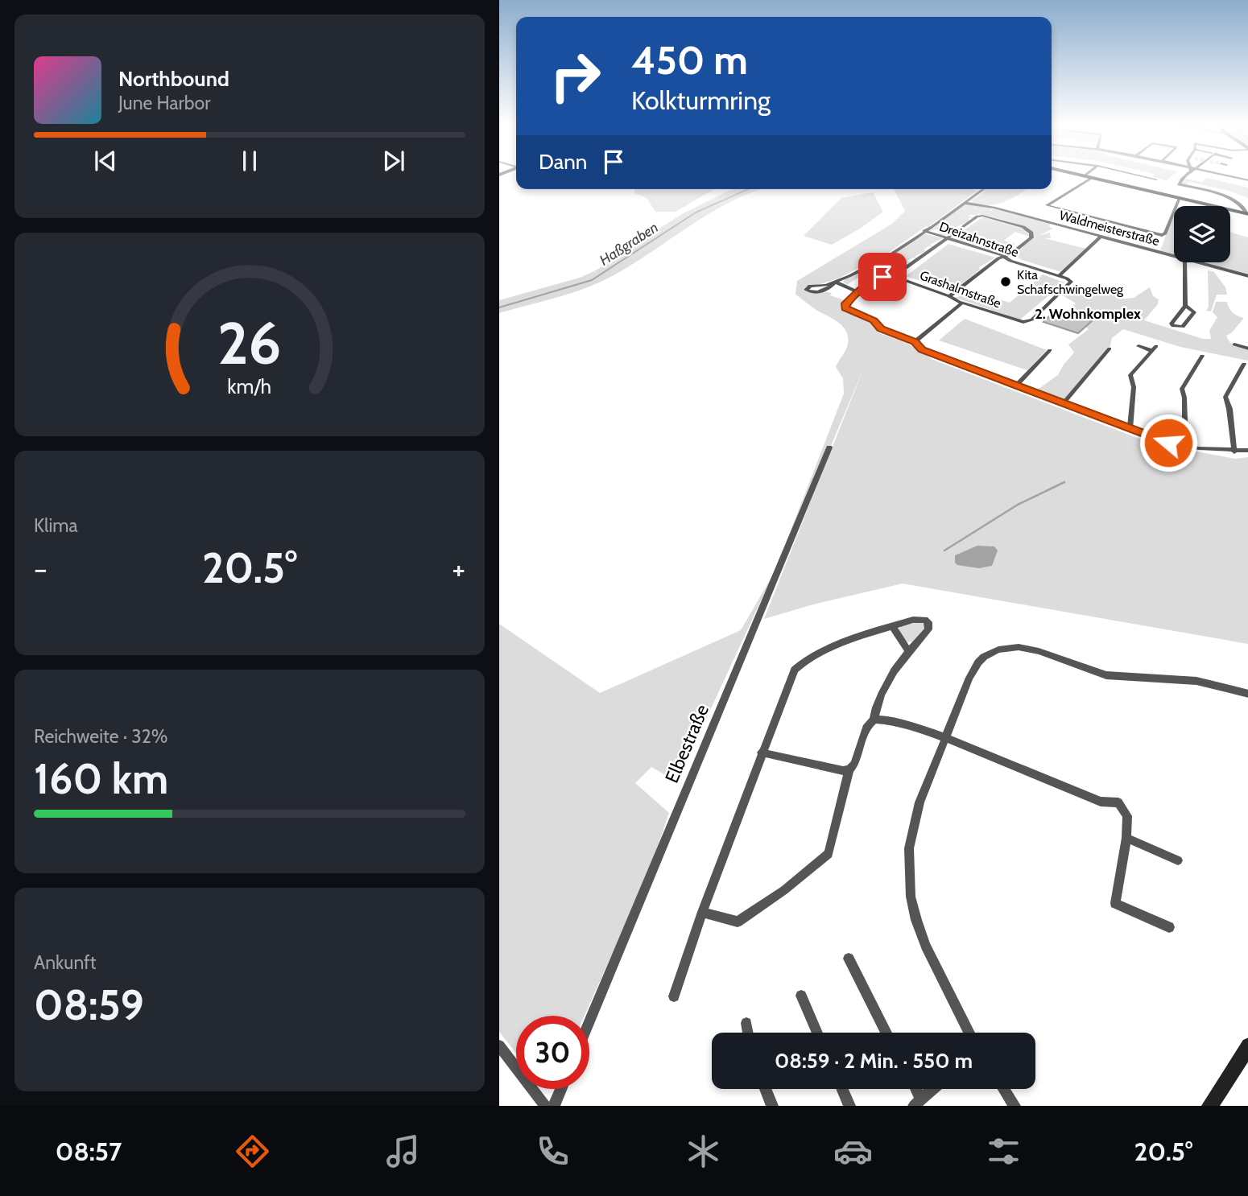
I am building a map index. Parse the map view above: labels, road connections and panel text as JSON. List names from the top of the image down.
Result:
{
  "streets": {
    "street": [
      "Waldmeisterstraße",
      "Dreizahnstraße",
      "Grashalmstraße",
      "Elbestraße"
    ]
  },
  "crossings": [
    ["Dreizahnstraße", "Grashalmstraße"]
  ],
  "districts": ["2. Wohnkomplex"],
  "water": ["Haßgraben"],
  "places": ["Kita Schafschwingelweg"],
  "page": {
    "turn": ["450 m", "Kolkturmring"],
    "song": ["Northbound", "June Harbor"],
    "then": "Dann",
    "tile": [
      "Klima",
      ["Reichweite · 32%", "160 km"],
      ["Ankunft", "08:59"]
    ],
    "heat": ["−", "20.5°", "+"],
    "limit": "30",
    "trip": "08:59 · 2 Min. · 550 m",
    "tabs": ["08:57", "20.5°"],
    "gauge": ["26", "km/h"]
  }
}
